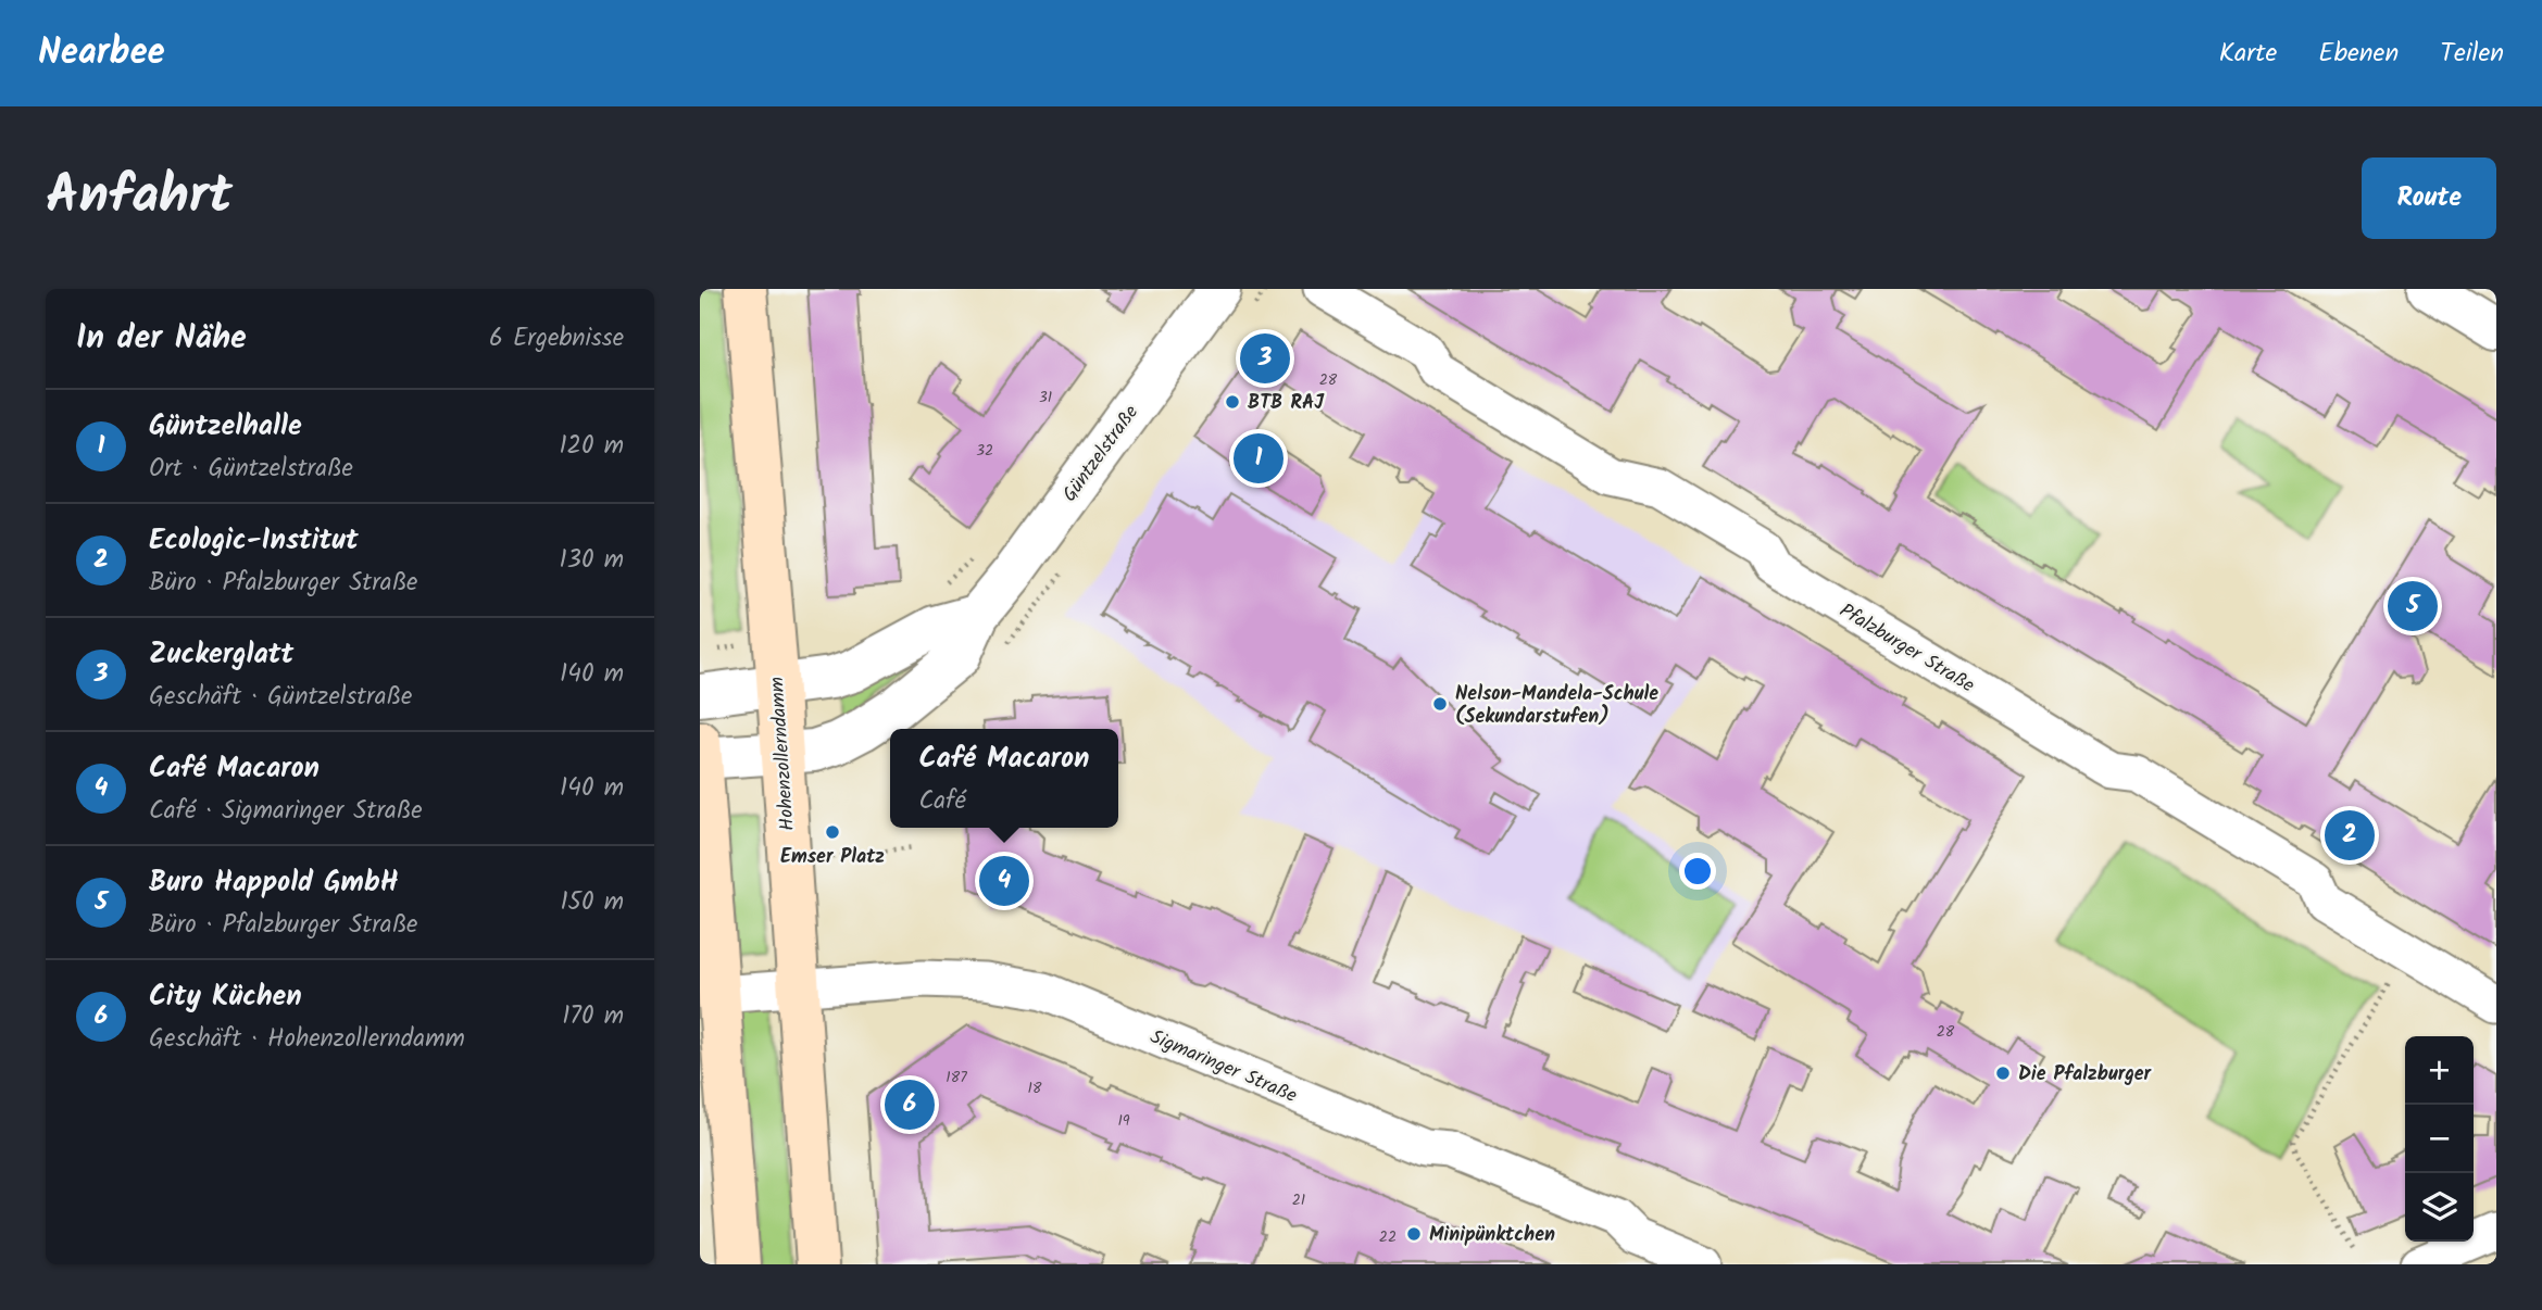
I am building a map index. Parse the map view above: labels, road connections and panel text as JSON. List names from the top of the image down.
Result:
{
  "streets": {
    "main road": ["Hohenzollerndamm"],
    "street": ["Güntzelstraße", "Pfalzburger Straße", "Sigmaringer Straße"]
  },
  "crossings": [
    ["Güntzelstraße", "Hohenzollerndamm"],
    ["Hohenzollerndamm", "Sigmaringer Straße"]
  ],
  "places": [
    "BTB RAJ",
    "Nelson-Mandela-Schule (Sekundarstufen)",
    "Emser Platz",
    "Die Pfalzburger",
    "Minipünktchen"
  ],
  "house_numbers": [
    "28",
    "31",
    "32",
    "28",
    "187",
    "18",
    "19",
    "21",
    "22"
  ],
  "page": {
    "header": "Nearbee",
    "nav": ["Karte", "Ebenen", "Teilen"],
    "title": "Anfahrt",
    "buttons": "Route",
    "heading": ["In der Nähe", "6 Ergebnisse"],
    "pins": [
      "3",
      "1",
      "5",
      "2",
      "4",
      "6"
    ],
    "list": [
      {
        "mark": "1",
        "name": "Güntzelhalle",
        "note": "Ort · Güntzelstraße",
        "value": "120 m"
      },
      {
        "mark": "2",
        "name": "Ecologic-Institut",
        "note": "Büro · Pfalzburger Straße",
        "value": "130 m"
      },
      {
        "mark": "3",
        "name": "Zuckerglatt",
        "note": "Geschäft · Güntzelstraße",
        "value": "140 m"
      },
      {
        "mark": "4",
        "name": "Café Macaron",
        "note": "Café · Sigmaringer Straße",
        "value": "140 m"
      },
      {
        "mark": "5",
        "name": "Buro Happold GmbH",
        "note": "Büro · Pfalzburger Straße",
        "value": "150 m"
      },
      {
        "mark": "6",
        "name": "City Küchen",
        "note": "Geschäft · Hohenzollerndamm",
        "value": "170 m"
      }
    ],
    "popup": ["Café Macaron", "Café"],
    "map_buttons": ["+", "−"]
  }
}
